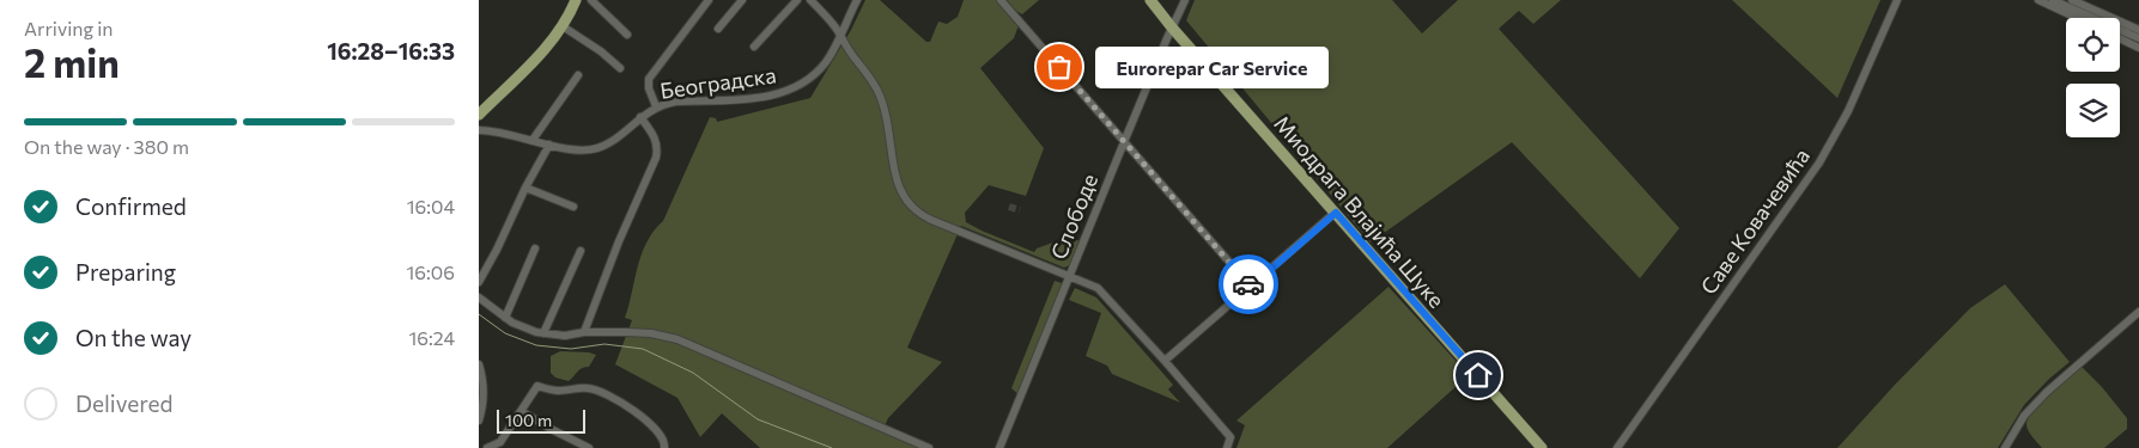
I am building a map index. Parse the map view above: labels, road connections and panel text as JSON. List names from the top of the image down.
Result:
{
  "streets": {
    "main road": ["Миодрага Влајића Шуке"],
    "street": ["Београдска", "Слободе", "Саве Ковачевића"]
  },
  "crossings": [
    ["Миодрага Влајића Шуке", "Слободе"]
  ],
  "places": ["Eurorepar Car Service"],
  "scale_bar": "100 m",
  "page": {
    "heading": ["2 min", "Arriving in", "16:28–16:33"],
    "bubble": "Eurorepar Car Service",
    "bar": "On the way · 380 m",
    "list": [
      ["Confirmed", "16:04"],
      ["Preparing", "16:06"],
      ["On the way", "16:24"],
      "Delivered"
    ],
    "scale": "100 m"
  }
}
